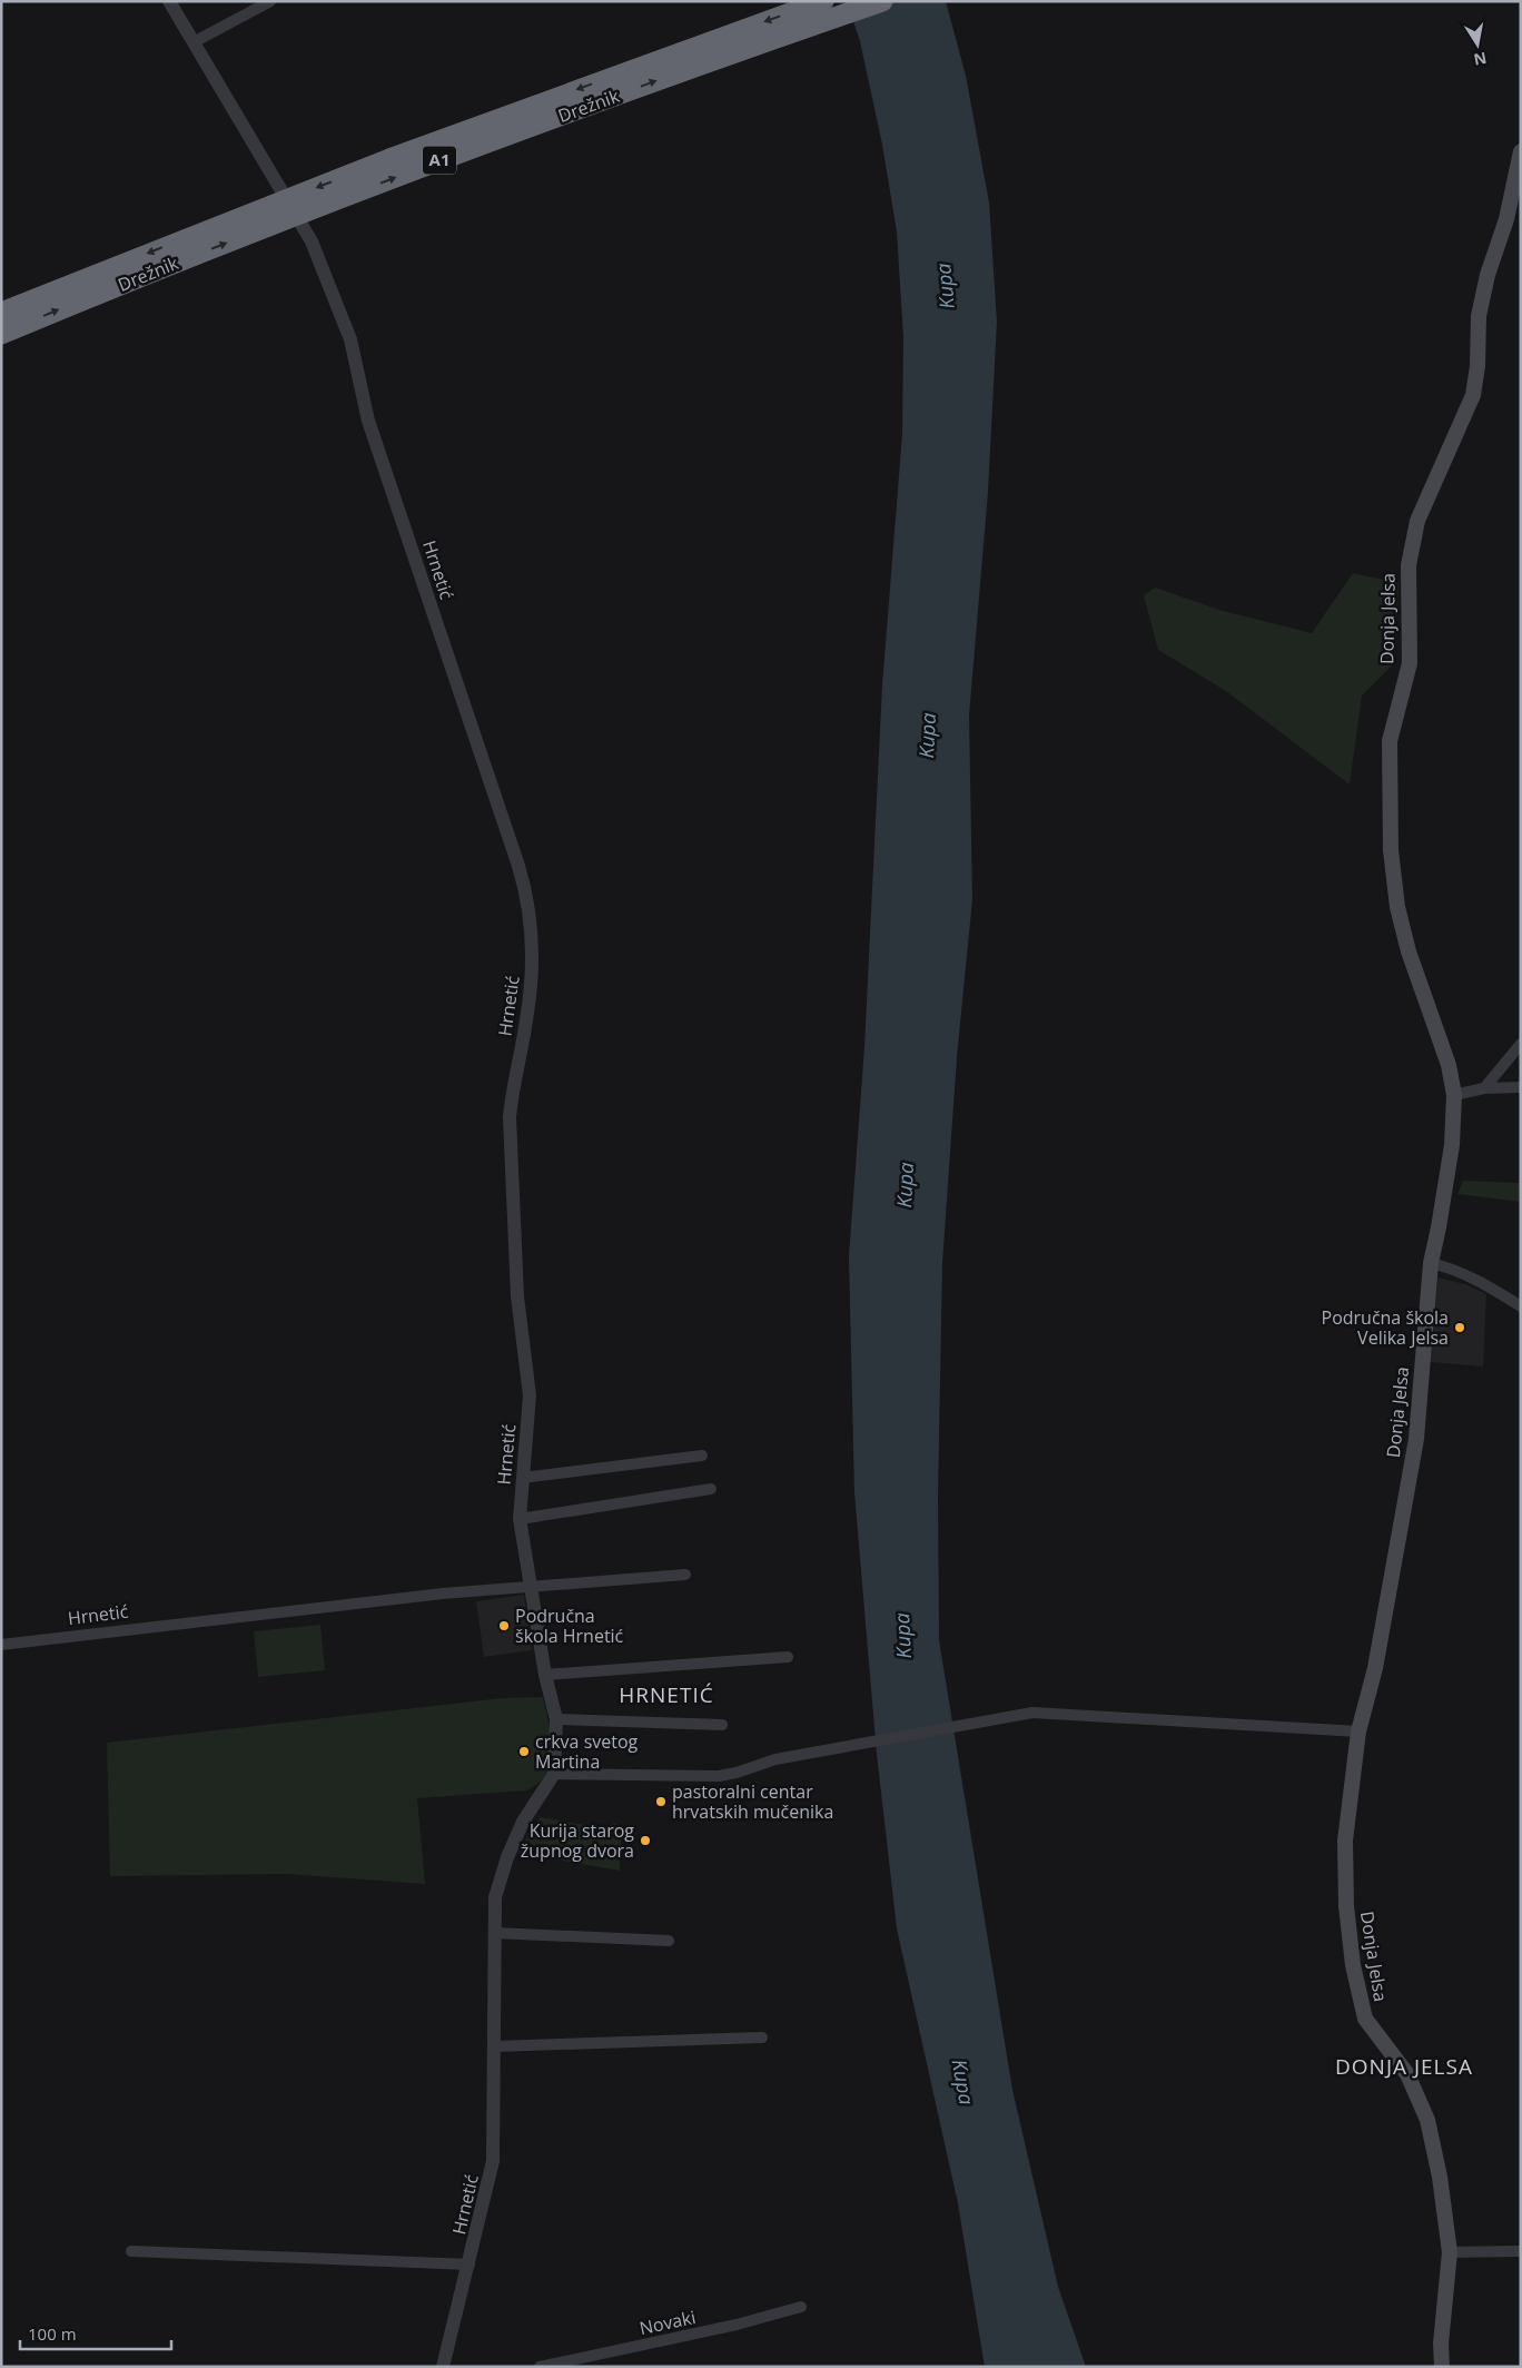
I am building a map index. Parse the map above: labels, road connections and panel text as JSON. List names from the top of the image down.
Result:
{
  "streets": {
    "highway": ["Drežnik", "A1"],
    "main road": ["Donja Jelsa"],
    "street": ["Hrnetić", "Novaki"]
  },
  "districts": ["HRNETIĆ", "DONJA JELSA"],
  "water": ["Kupa"],
  "places": [
    "Područna škola Velika Jelsa",
    "Područna škola Hrnetić",
    "crkva svetog Martina",
    "pastoralni centar hrvatskih mučenika",
    "Kurija starog župnog dvora"
  ],
  "scale_bar": "100 m",
  "north": "bottom"
}
